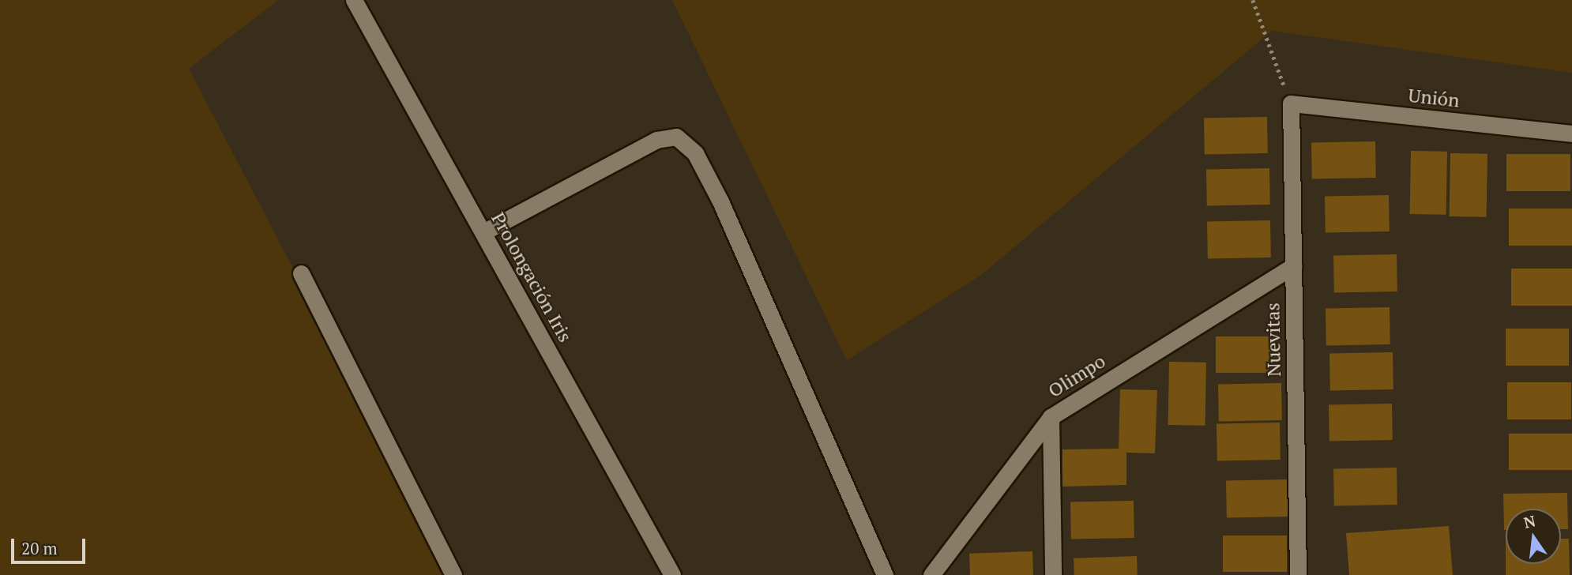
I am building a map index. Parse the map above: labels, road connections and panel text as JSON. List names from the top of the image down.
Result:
{
  "streets": {
    "street": [
      "Unión",
      "Prolongación Iris",
      "Nuevitas",
      "Olimpo"
    ]
  },
  "crossings": [
    ["Unión", "Nuevitas"],
    ["Nuevitas", "Olimpo"]
  ],
  "scale_bar": "20 m",
  "north": "top"
}
